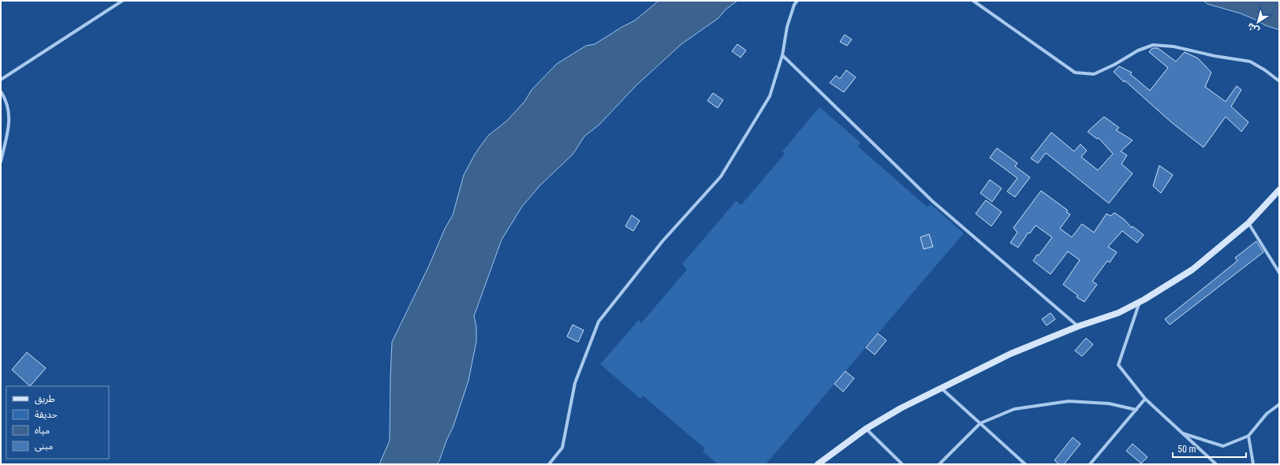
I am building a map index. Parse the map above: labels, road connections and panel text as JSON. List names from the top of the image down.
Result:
{
  "legend": [
    "طريق",
    "حديقة",
    "مياه",
    "مبنى"
  ],
  "scale_bar": "50 m",
  "north": "bottom left"
}
